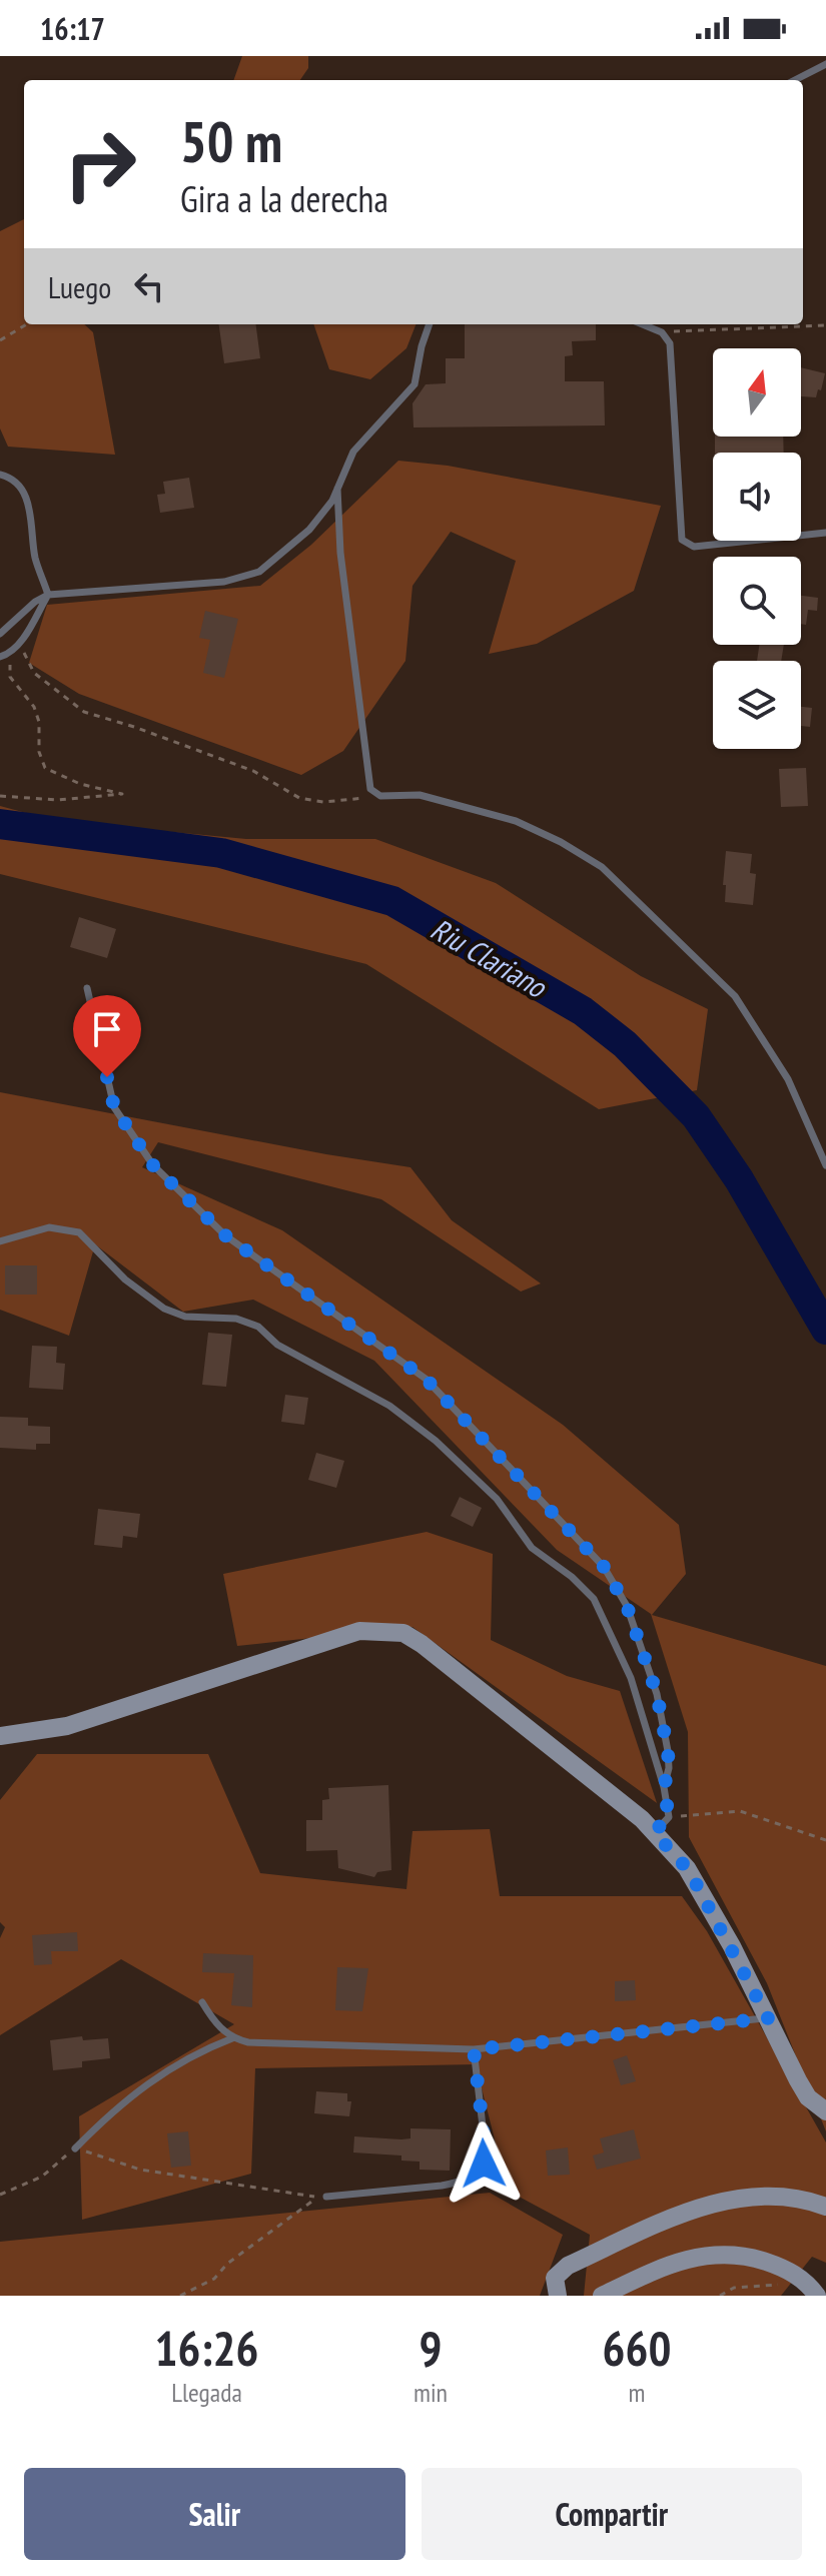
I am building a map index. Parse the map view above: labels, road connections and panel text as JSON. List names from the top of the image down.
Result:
{
  "water": ["Riu Clariano"],
  "north": "top",
  "page": {
    "status": "16:17",
    "turn": ["50 m", "Gira a la derecha"],
    "then": "Luego",
    "eta": [
      "16:26",
      "Llegada",
      "9",
      "min",
      "660",
      "m"
    ],
    "buttons": ["Salir", "Compartir"]
  }
}
